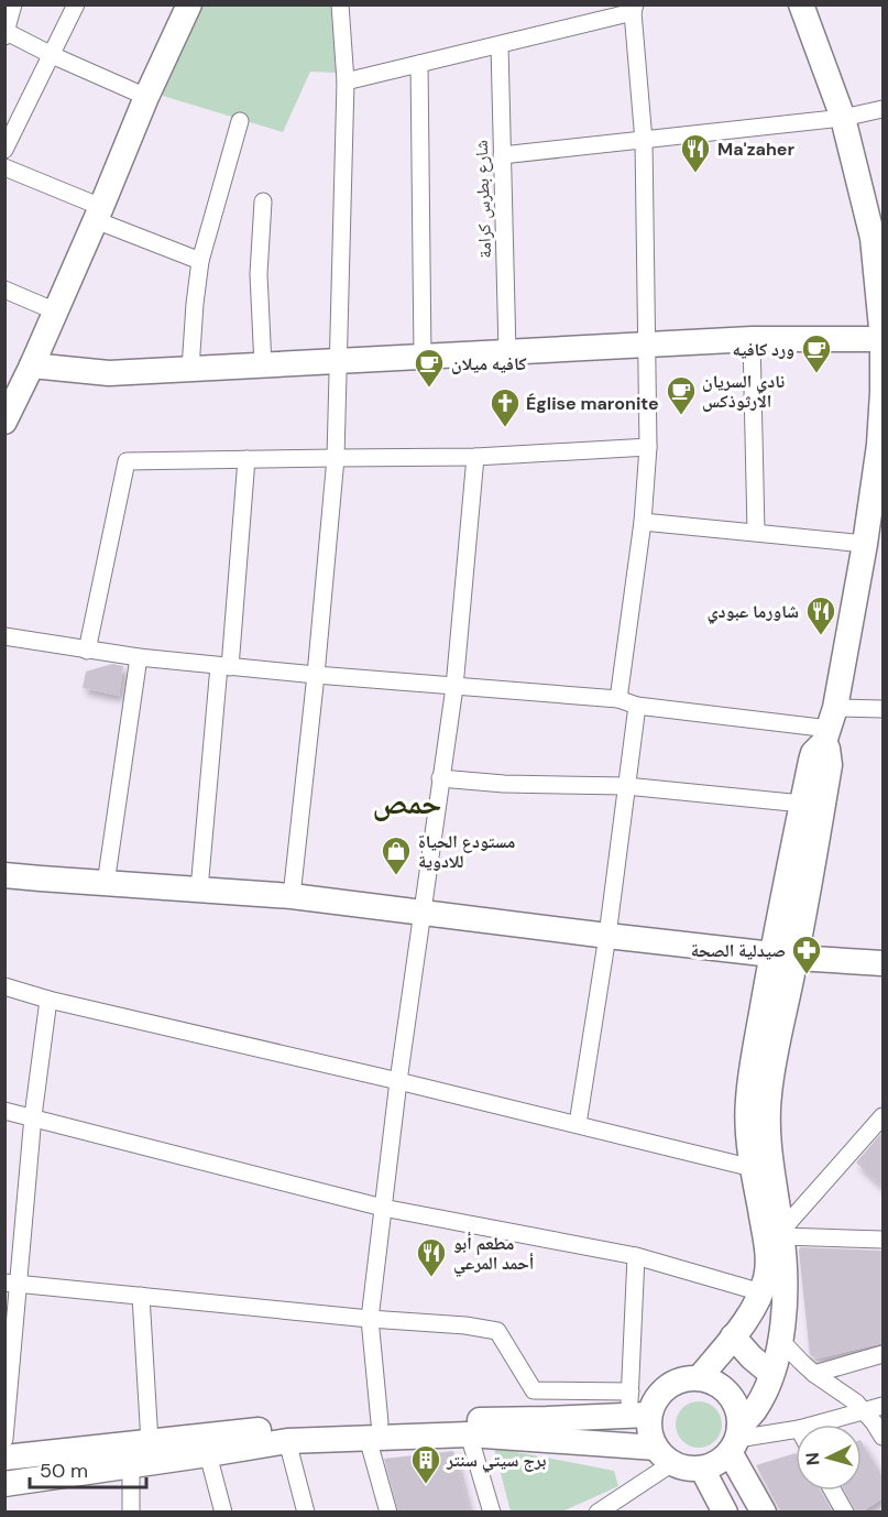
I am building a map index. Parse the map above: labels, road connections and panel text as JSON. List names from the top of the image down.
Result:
{
  "streets": {
    "street": ["شارع بطرس كرامة"]
  },
  "districts": ["حمص"],
  "places": {
    "restaurant": ["Ma'zaher", "شاورما عبودي", "مطعم أبو أحمد المرعي"],
    "cafe": ["ورد كافيه", "كافيه ميلان", "نادي السريان الارثوذكس"],
    "church": ["Église maronite"],
    "shop": ["مستودع الحياة للادوية"],
    "pharmacy": ["صيدلية الصحة"],
    "building": ["برج سيتي سنتر"]
  },
  "scale_bar": "50 m",
  "north": "left"
}
